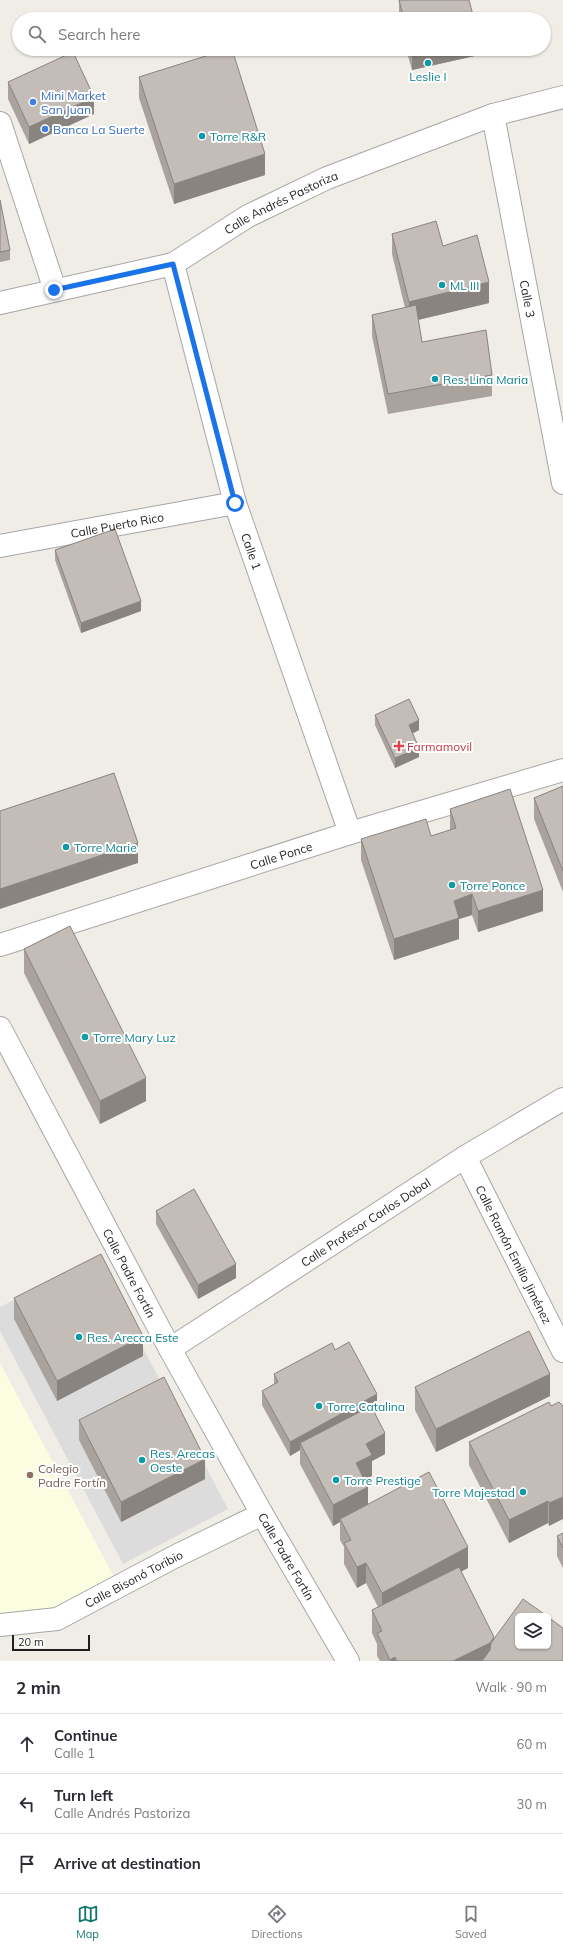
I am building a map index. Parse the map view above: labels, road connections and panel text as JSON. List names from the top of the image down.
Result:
{
  "streets": {
    "street": [
      "Calle Andrés Pastoriza",
      "Calle 3",
      "Calle Puerto Rico",
      "Calle 1",
      "Calle Ponce",
      "Calle Profesor Carlos Dobal",
      "Calle Ramón Emilio Jiménez",
      "Calle Padre Fortín",
      "Calle Bisonó Toribio"
    ]
  },
  "crossings": [
    ["Calle Andrés Pastoriza", "Calle 3"],
    ["Calle Andrés Pastoriza", "Calle 1"],
    ["Calle Puerto Rico", "Calle 1"],
    ["Calle 1", "Calle Ponce"],
    ["Calle Profesor Carlos Dobal", "Calle Ramón Emilio Jiménez"],
    ["Calle Profesor Carlos Dobal", "Calle Padre Fortín"],
    ["Calle Padre Fortín", "Calle Bisonó Toribio"]
  ],
  "places": {
    "other": [
      "Leslie I",
      "Mini Market San Juan",
      "Banca La Suerte",
      "Torre R&R",
      "ML III",
      "Res. Lina Maria",
      "Torre Marie",
      "Torre Ponce",
      "Torre Mary Luz",
      "Res. Arecca Este",
      "Torre Catalina",
      "Res. Arecas Oeste",
      "Colegio Padre Fortín",
      "Torre Prestige",
      "Torre Majestad"
    ],
    "health": ["Farmamovil"]
  },
  "scale_bar": "20 m",
  "page": {
    "search": "Search here",
    "scale": "20 m",
    "heading": ["2 min", "Walk · 90 m"],
    "list": [
      ["Continue", "Calle 1", "60 m"],
      ["Turn left", "Calle Andrés Pastoriza", "30 m"],
      "Arrive at destination"
    ],
    "nav": ["Map", "Directions", "Saved"]
  }
}
